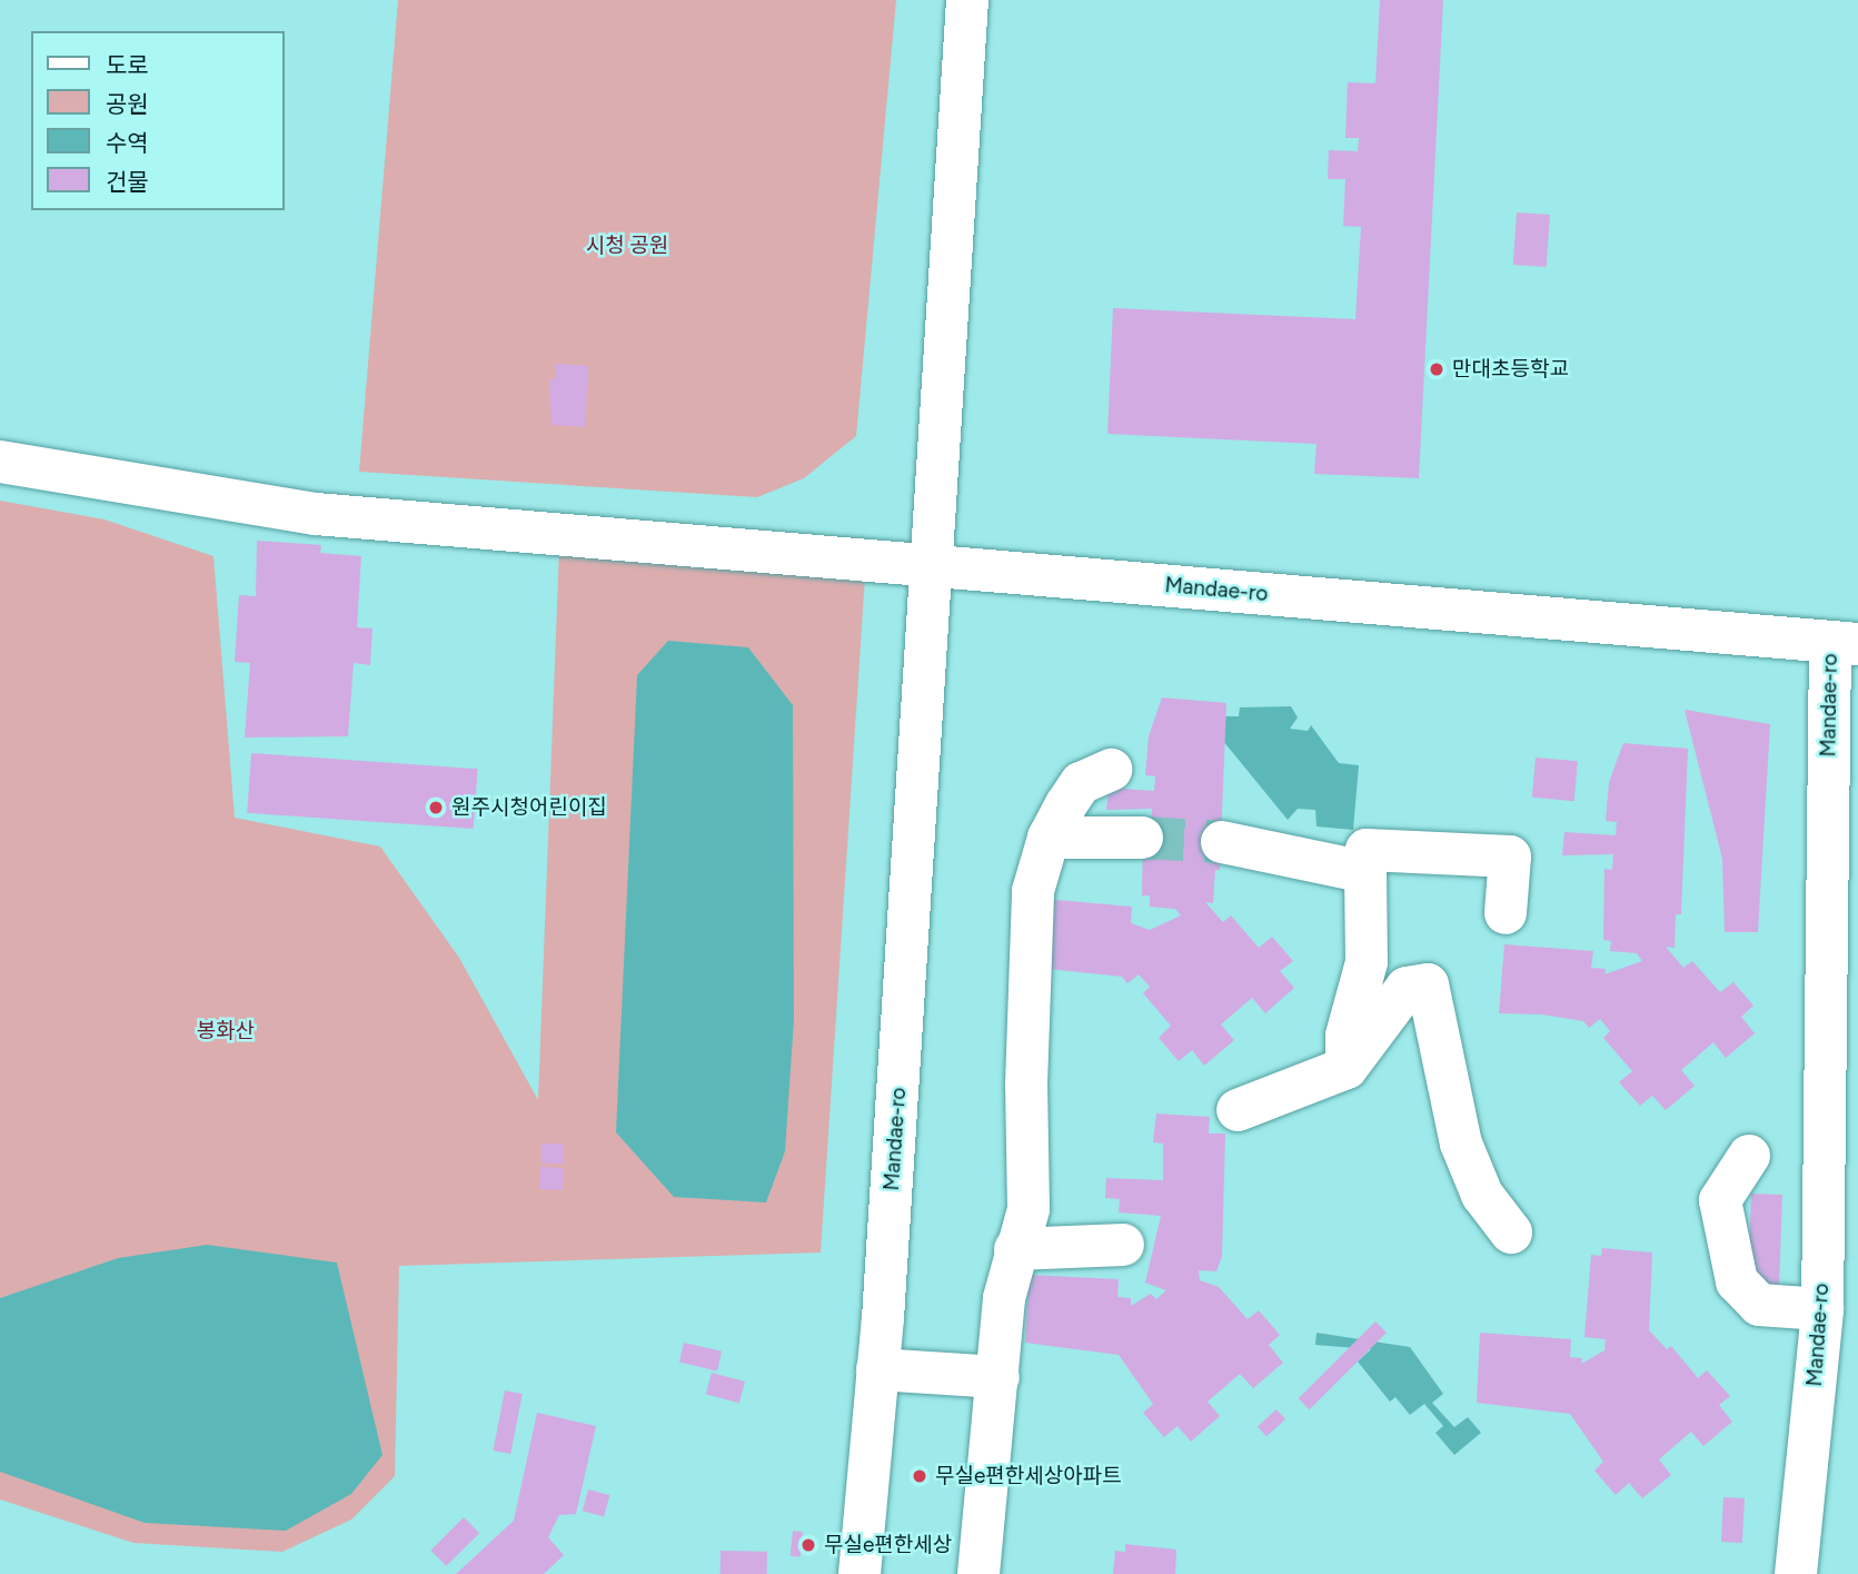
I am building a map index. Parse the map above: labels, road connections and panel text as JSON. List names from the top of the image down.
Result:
{
  "streets": {
    "street": ["Mandae-ro"]
  },
  "parks": ["시청 공원", "봉화산"],
  "places": [
    "만대초등학교",
    "원주시청어린이집",
    "무실e편한세상아파트",
    "무실e편한세상"
  ],
  "legend": [
    "도로",
    "공원",
    "수역",
    "건물"
  ]
}
